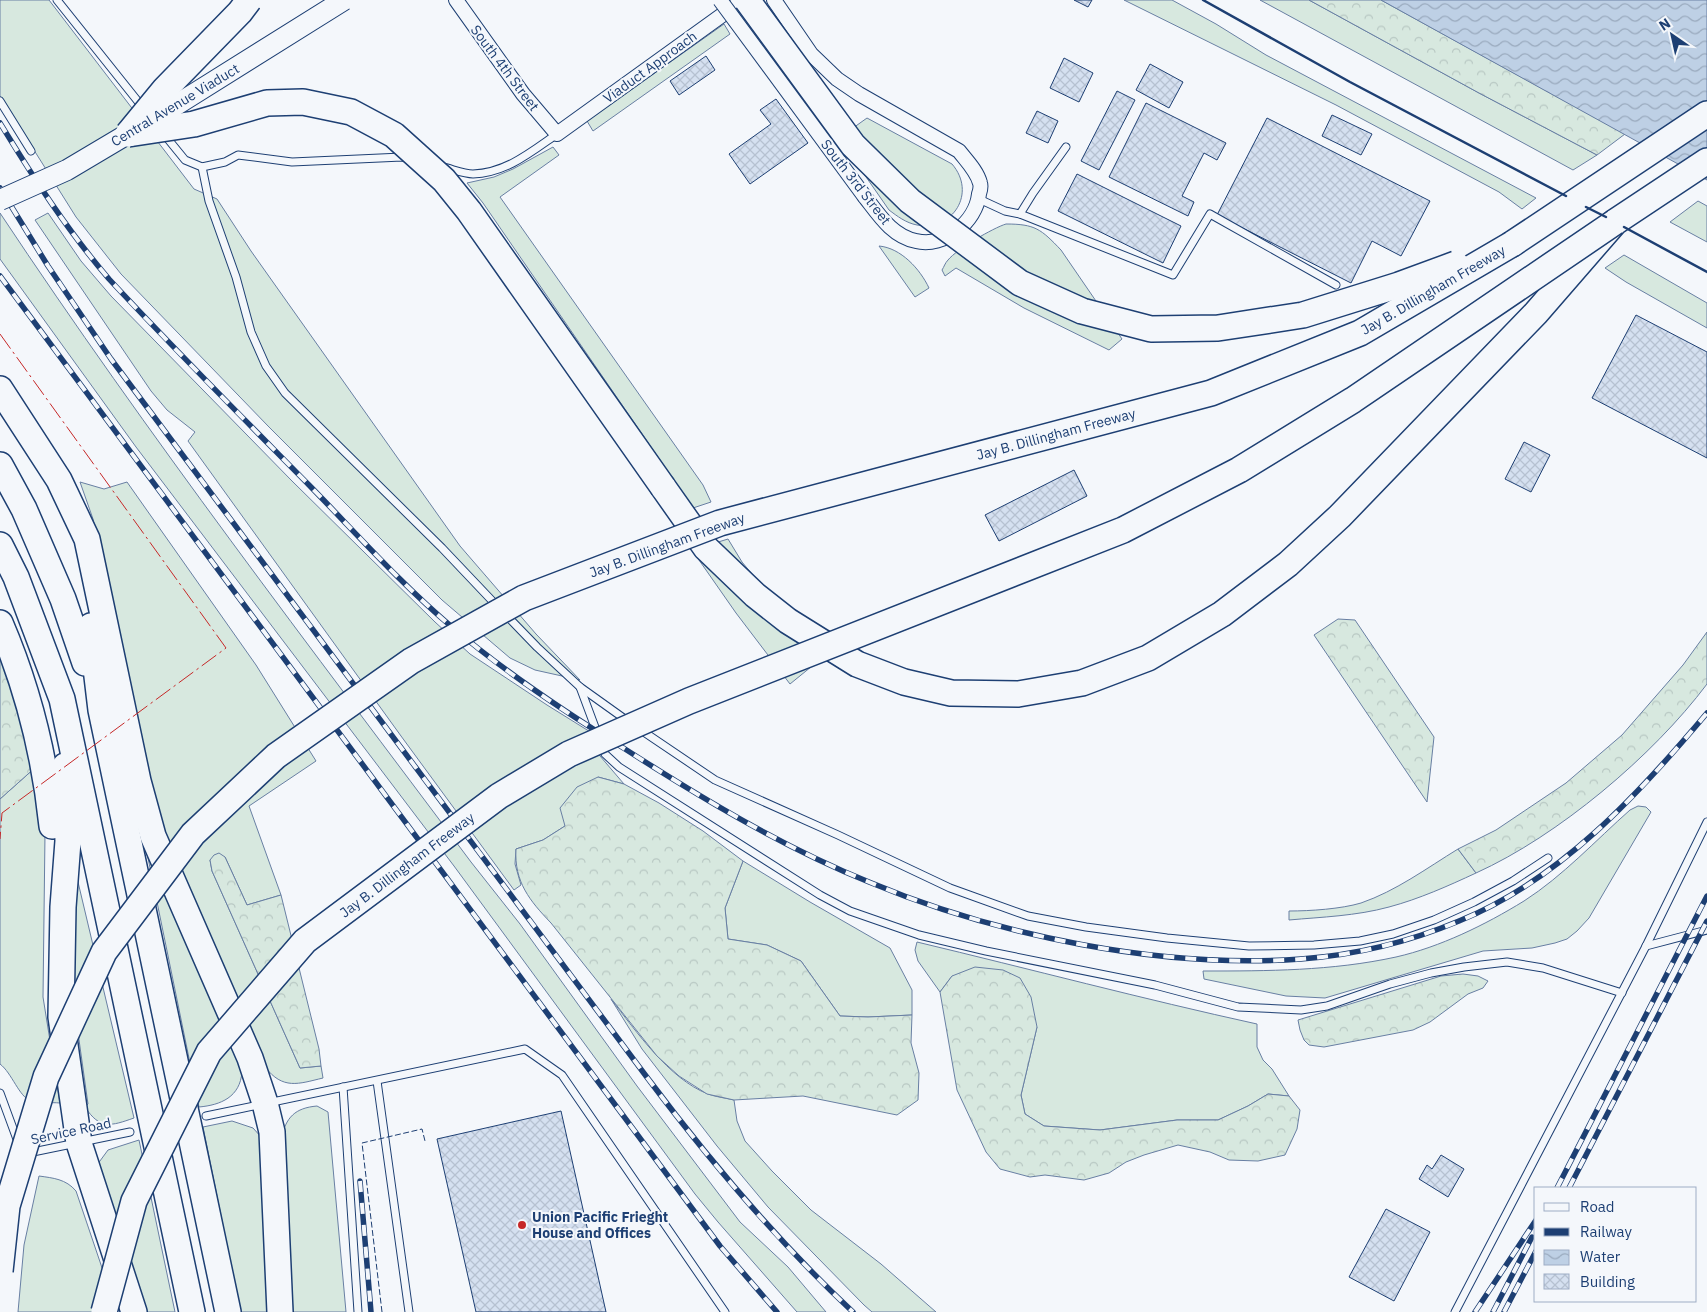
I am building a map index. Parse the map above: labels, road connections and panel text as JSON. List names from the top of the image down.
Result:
{
  "streets": {
    "highway": ["Jay B. Dillingham Freeway"],
    "main road": ["Central Avenue Viaduct"],
    "street": ["Viaduct Approach", "South 4th Street", "South 3rd Street"],
    "lane": ["Service Road"]
  },
  "crossings": [
    ["Viaduct Approach", "South 4th Street"]
  ],
  "places": ["Union Pacific Frieght House and Offices"],
  "legend": [
    "Road",
    "Railway",
    "Water",
    "Building"
  ],
  "north": "top left"
}
